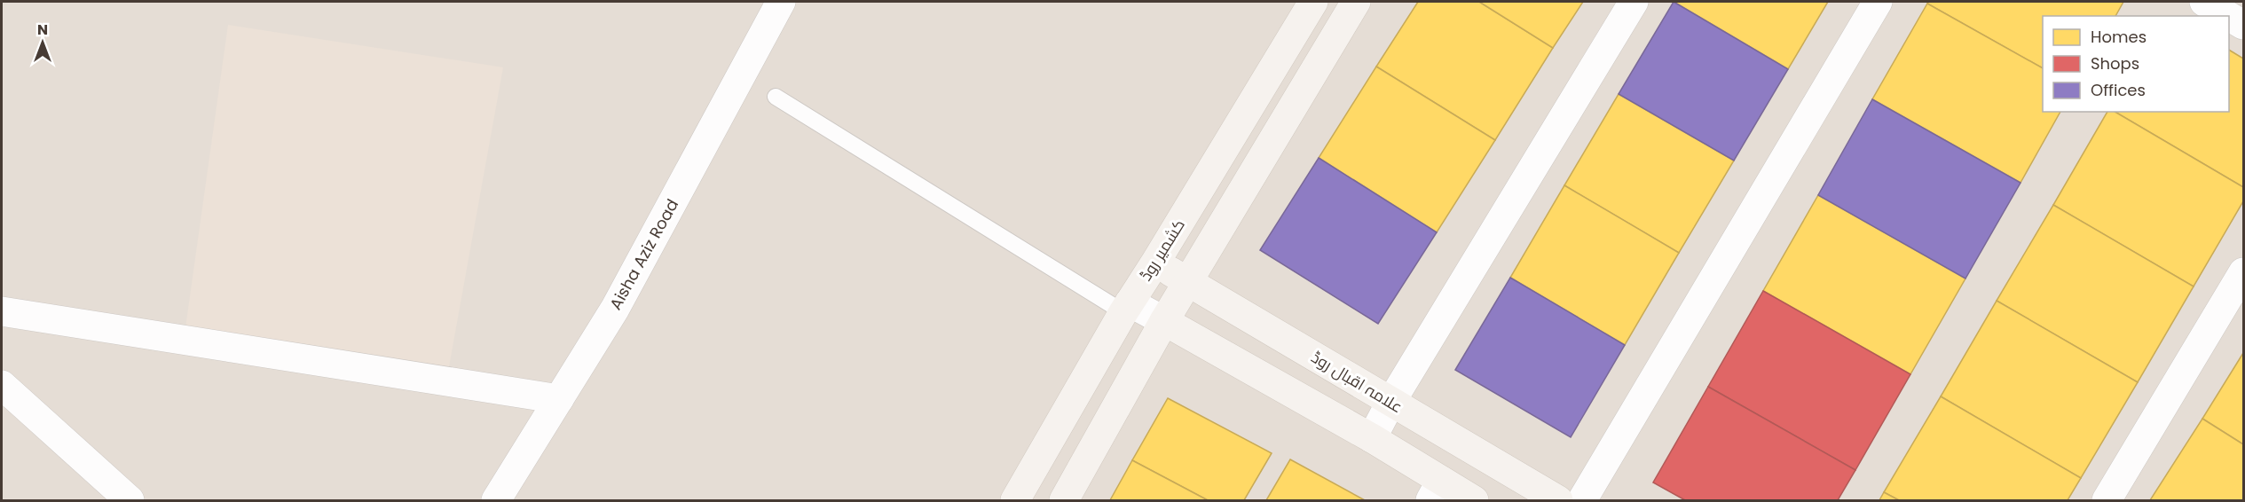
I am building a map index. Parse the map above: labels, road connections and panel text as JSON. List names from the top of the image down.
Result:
{
  "streets": {
    "main road": ["کشمیر روڈ", "علامہ اقبال روڈ"],
    "street": ["Aisha Aziz Road"]
  },
  "crossings": [
    ["کشمیر روڈ", "علامہ اقبال روڈ"]
  ],
  "legend": ["Homes", "Shops", "Offices"],
  "north": "top"
}
